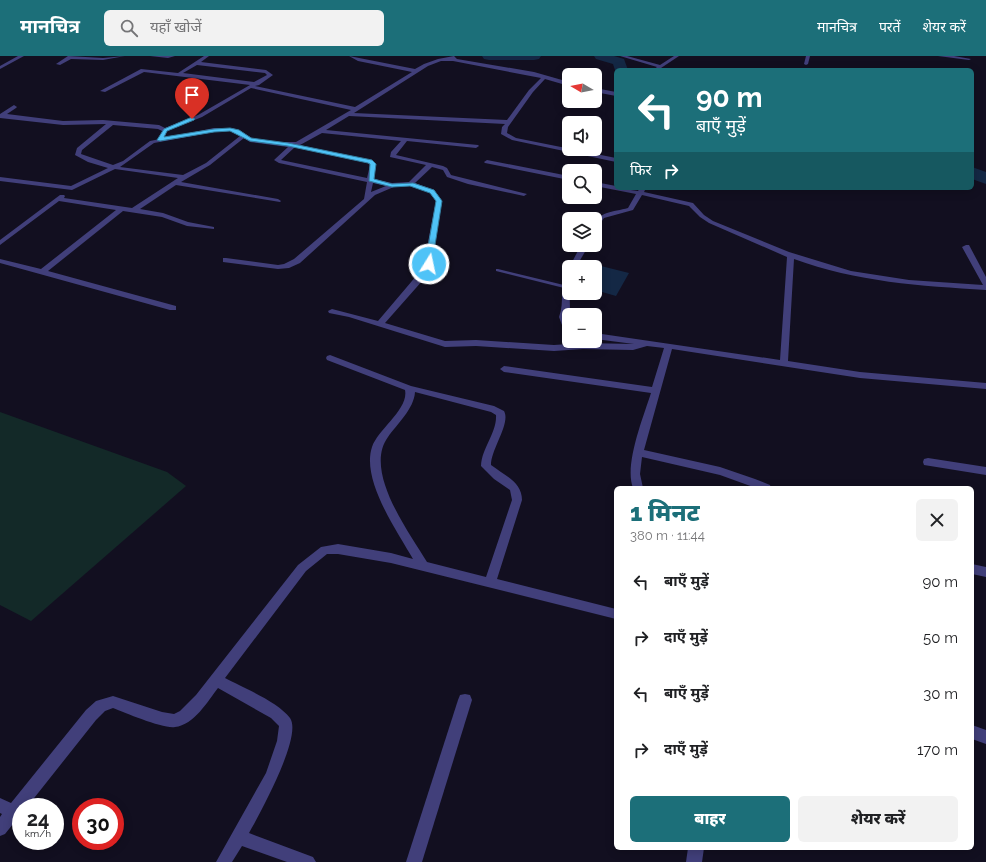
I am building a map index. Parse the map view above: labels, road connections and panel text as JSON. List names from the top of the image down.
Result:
{
  "north": "left",
  "page": {
    "header": "मानचित्र",
    "search": "यहाँ खोजें",
    "nav": ["मानचित्र", "परतें", "शेयर करें"],
    "map_buttons": ["+", "−"],
    "turn": ["90 m", "बाएँ मुड़ें"],
    "then": "फिर",
    "heading": ["1 मिनट", "380 m · 11:44"],
    "list": [
      {
        "name": "बाएँ मुड़ें",
        "value": "90 m"
      },
      {
        "name": "दाएँ मुड़ें",
        "value": "50 m"
      },
      {
        "name": "बाएँ मुड़ें",
        "value": "30 m"
      },
      {
        "name": "दाएँ मुड़ें",
        "value": "170 m"
      }
    ],
    "buttons": ["बाहर", "शेयर करें"],
    "speed": "24 km/h",
    "limit": "30"
  }
}
